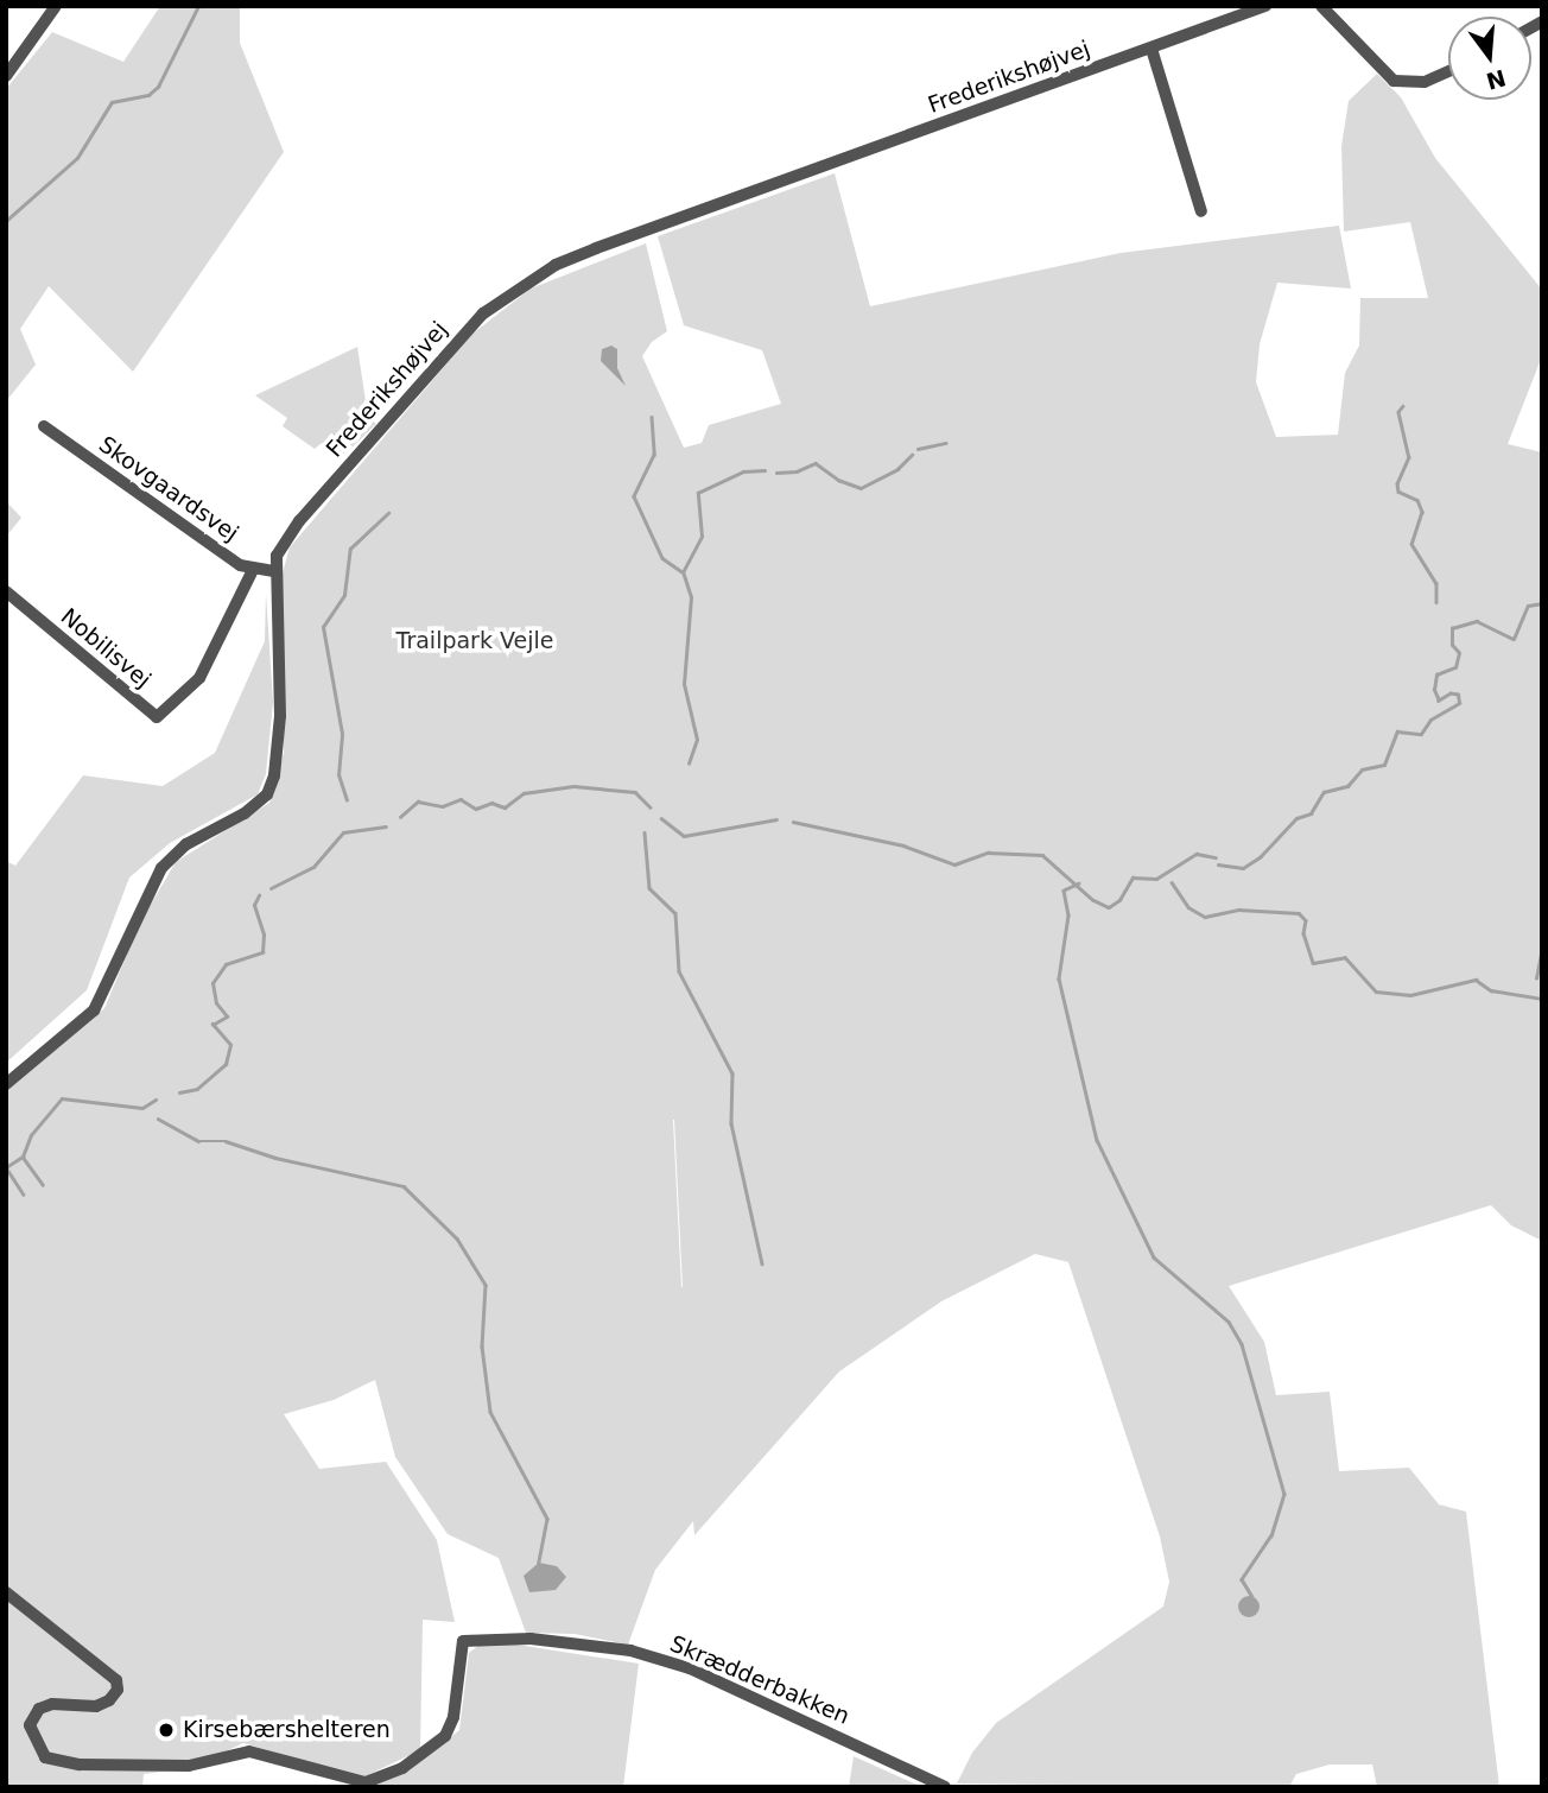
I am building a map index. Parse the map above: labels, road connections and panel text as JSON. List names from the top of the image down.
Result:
{
  "streets": {
    "street": [
      "Frederikshøjvej",
      "Skovgaardsvej",
      "Nobilisvej",
      "Skrædderbakken"
    ]
  },
  "crossings": [
    ["Frederikshøjvej", "Skovgaardsvej"],
    ["Skovgaardsvej", "Nobilisvej"]
  ],
  "parks": ["Trailpark Vejle"],
  "places": ["Kirsebærshelteren"],
  "north": "bottom"
}
